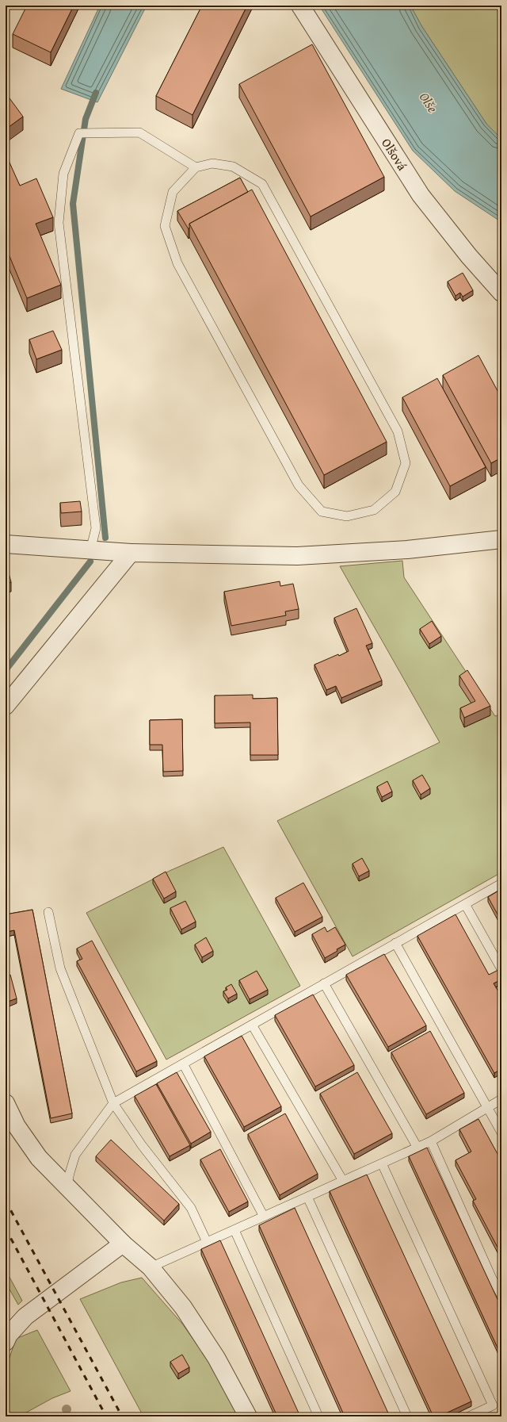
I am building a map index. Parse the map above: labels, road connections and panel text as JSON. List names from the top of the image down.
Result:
{
  "streets": {
    "street": ["Olšová"]
  },
  "water": ["Olše"]
}
